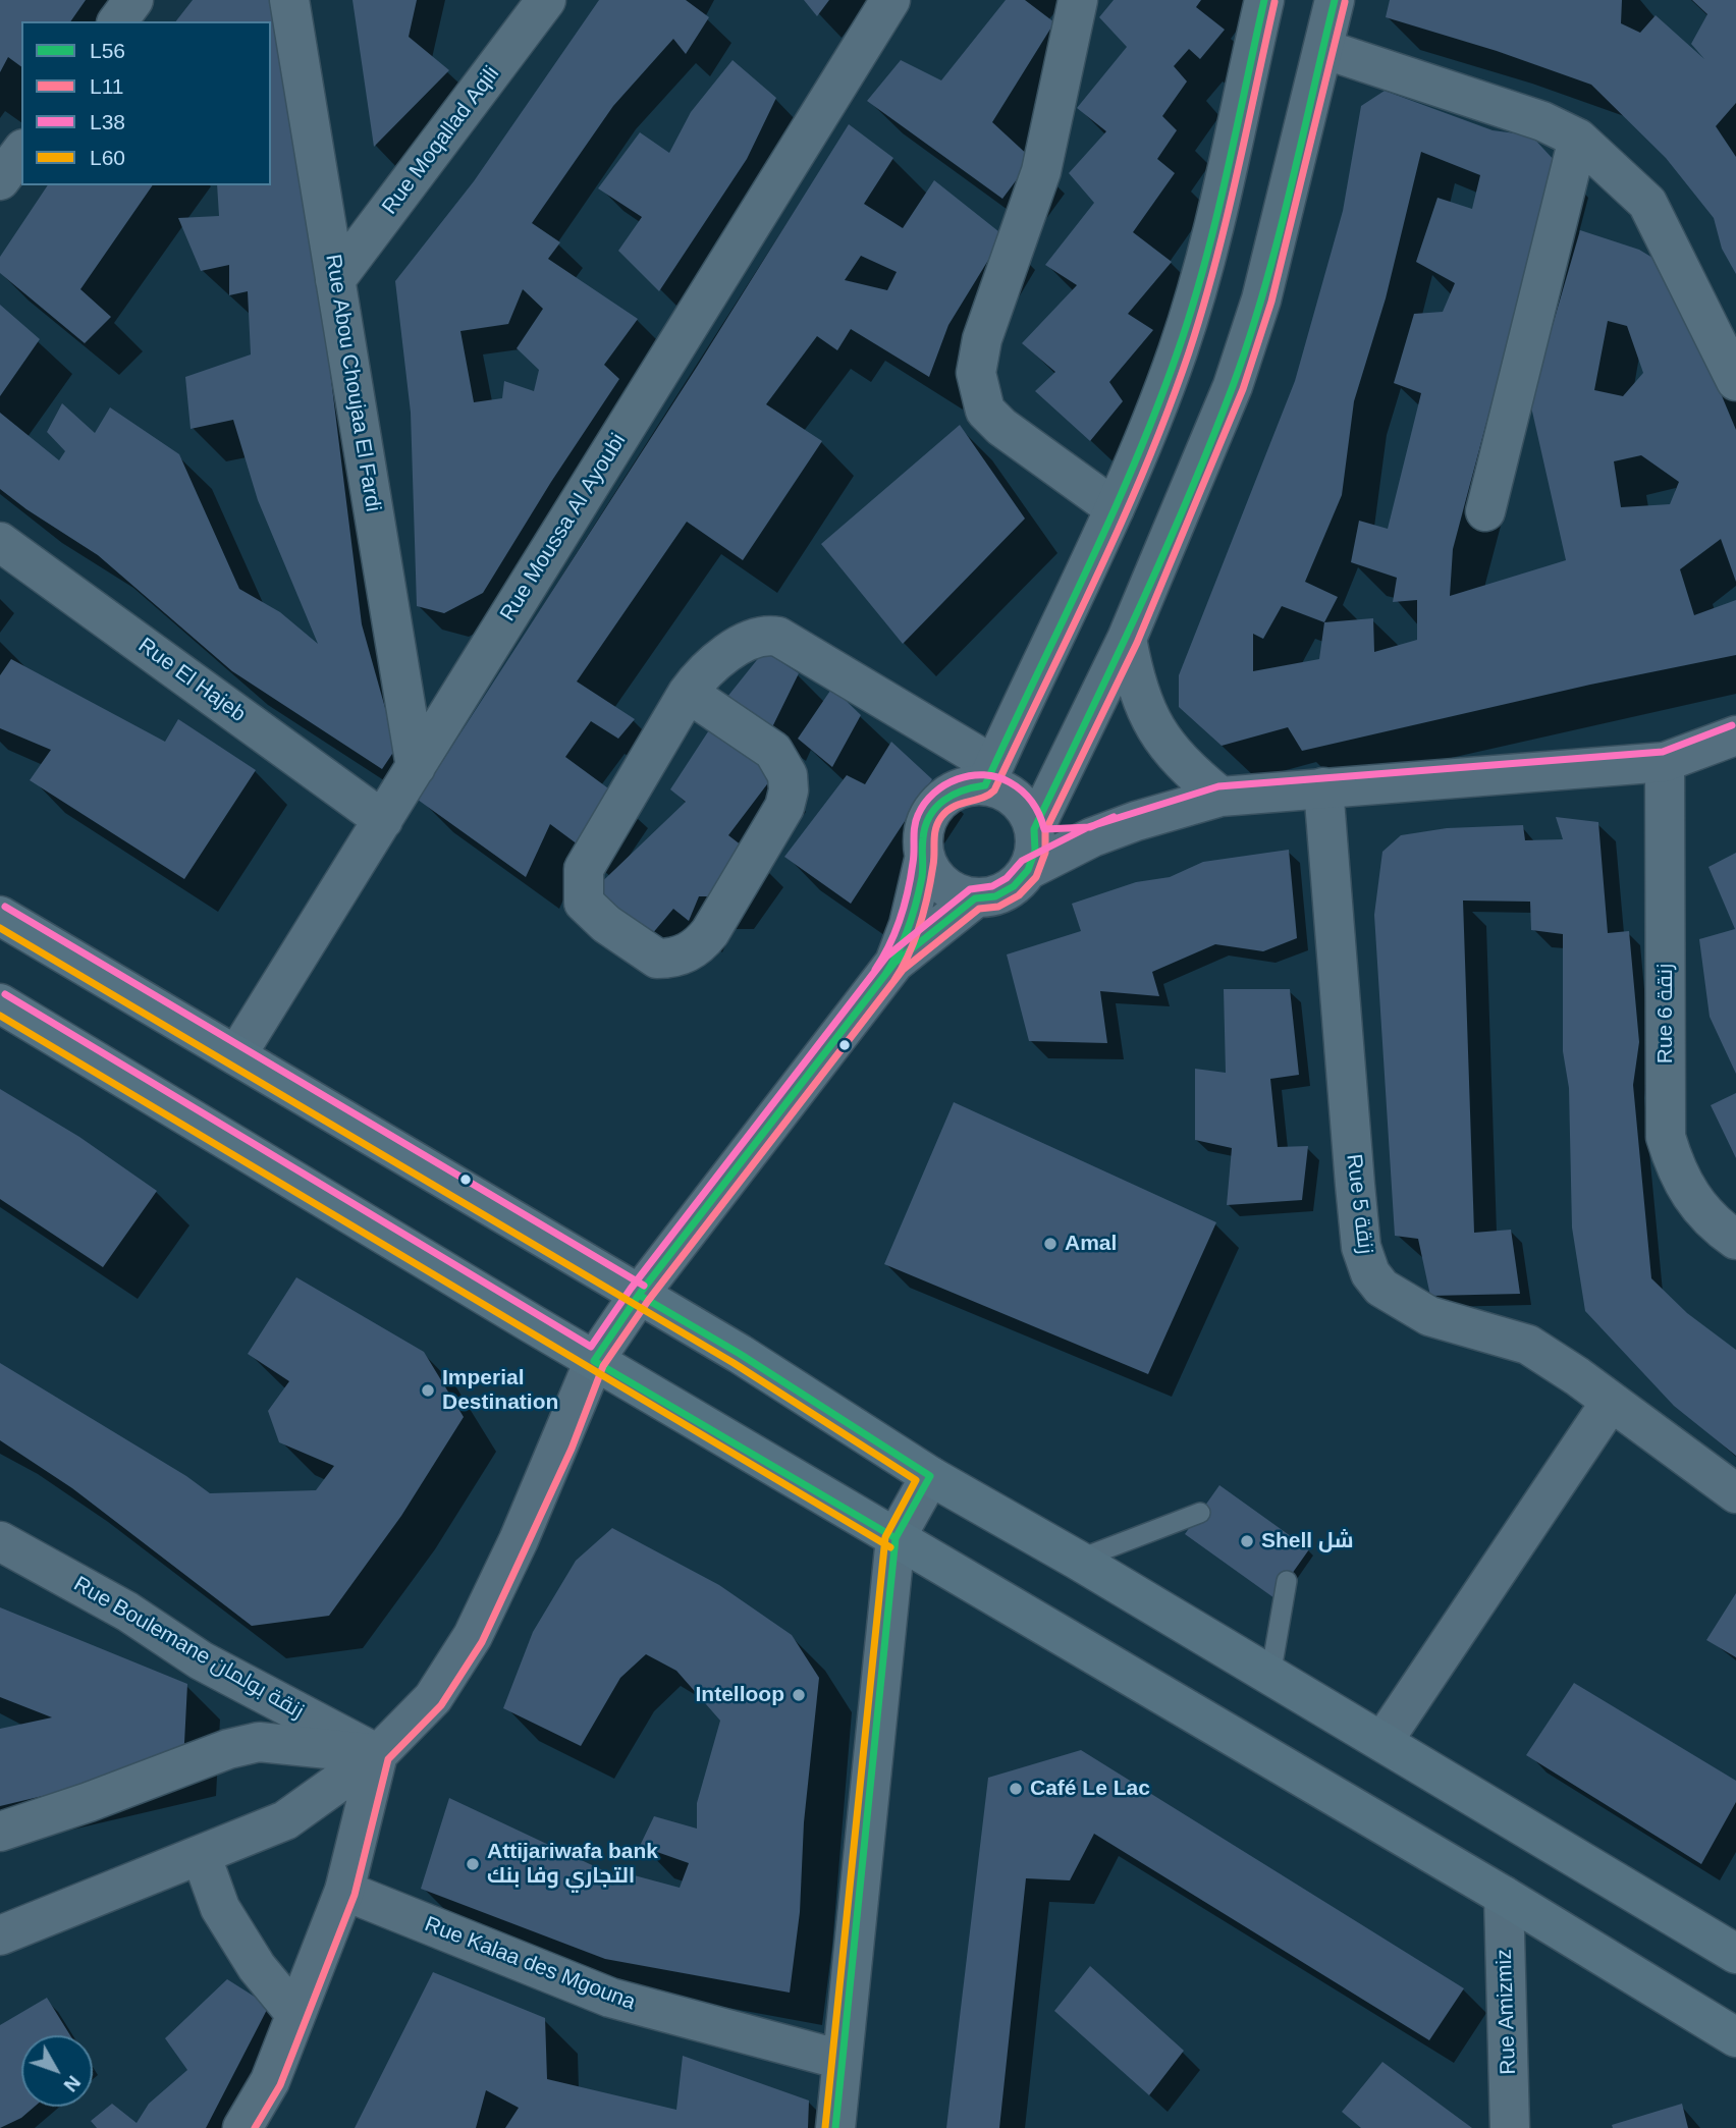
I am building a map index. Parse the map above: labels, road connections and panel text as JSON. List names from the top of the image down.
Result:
{
  "streets": {
    "street": [
      "Rue Moqallad Aqili",
      "Rue Abou Choujaa El Fardi",
      "Rue Moussa Al Ayoubi",
      "Rue El Hajeb",
      "Rue 6 زنقة",
      "Rue 5 زنقة",
      "Rue Boulemane زنقة بولمان",
      "Rue Kalaa des Mgouna",
      "Rue Amizmiz"
    ]
  },
  "crossings": [
    ["Rue Moqallad Aqili", "Rue Abou Choujaa El Fardi"],
    ["Rue Abou Choujaa El Fardi", "Rue Moussa Al Ayoubi"],
    ["Rue Moussa Al Ayoubi", "Rue El Hajeb"]
  ],
  "places": [
    "Amal",
    "Imperial Destination",
    "Shell شل",
    "Intelloop",
    "Café Le Lac",
    "Attijariwafa bank التجاري وفا بنك"
  ],
  "lines": [
    "transit line L56",
    "transit line L11",
    "transit line L38",
    "transit line L60"
  ],
  "legend": [
    "L56",
    "L11",
    "L38",
    "L60"
  ],
  "north": "bottom right"
}
